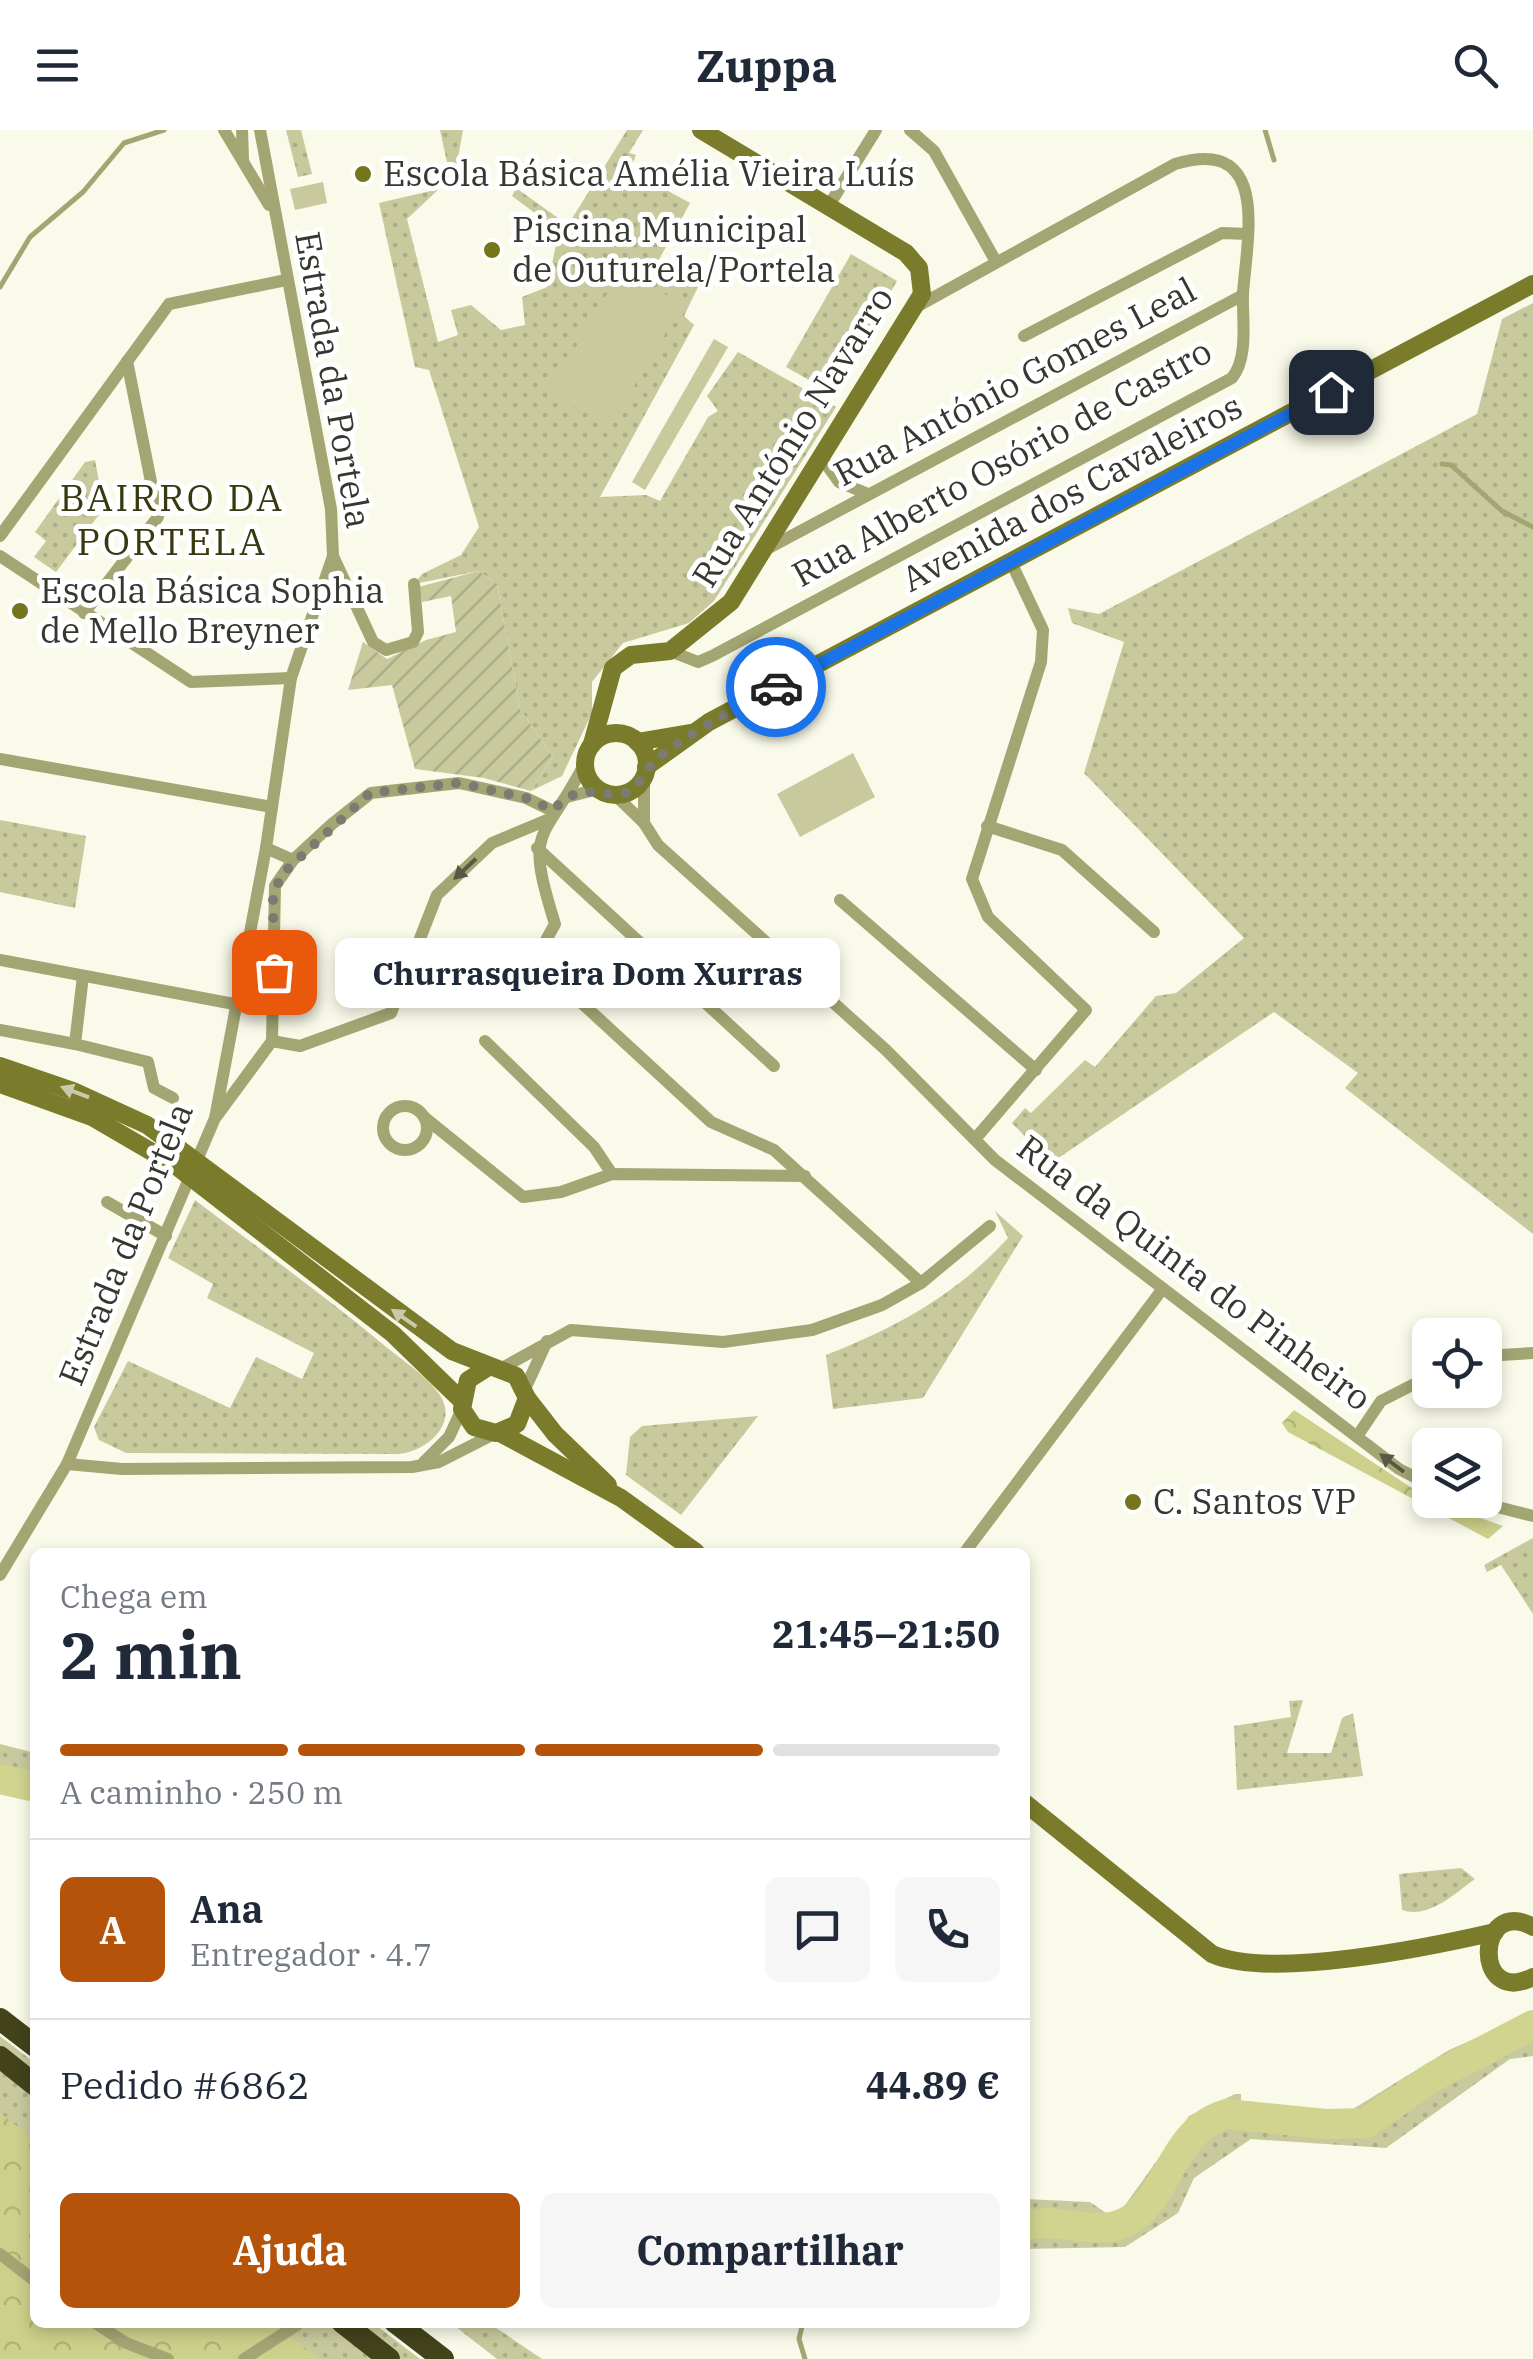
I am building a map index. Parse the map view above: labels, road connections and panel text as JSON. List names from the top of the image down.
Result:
{
  "streets": {
    "street": [
      "Estrada da Portela",
      "Rua António Gomes Leal",
      "Rua António Navarro",
      "Rua Alberto Osório de Castro",
      "Avenida dos Cavaleiros",
      "Rua da Quinta do Pinheiro"
    ]
  },
  "crossings": [
    ["Rua António Gomes Leal", "Rua António Navarro"],
    ["Rua António Gomes Leal", "Rua Alberto Osório de Castro"],
    ["Rua António Navarro", "Rua Alberto Osório de Castro"],
    ["Rua António Navarro", "Avenida dos Cavaleiros"],
    ["Rua António Navarro", "Rua da Quinta do Pinheiro"],
    ["Avenida dos Cavaleiros", "Rua da Quinta do Pinheiro"]
  ],
  "districts": ["BAIRRO DA PORTELA"],
  "places": [
    "Escola Básica Amélia Vieira Luís",
    "Piscina Municipal de Outurela/Portela",
    "Escola Básica Sophia de Mello Breyner",
    "Churrasqueira Dom Xurras",
    "C. Santos VP"
  ],
  "page": {
    "header": "Zuppa",
    "bubble": "Churrasqueira Dom Xurras",
    "heading": ["2 min", "Chega em", "21:45–21:50"],
    "panel": [
      "Ana",
      "Entregador · 4.7",
      "Pedido #6862",
      "44.89 €"
    ],
    "bar": "A caminho · 250 m",
    "round": "A",
    "buttons": ["Ajuda", "Compartilhar"]
  }
}
